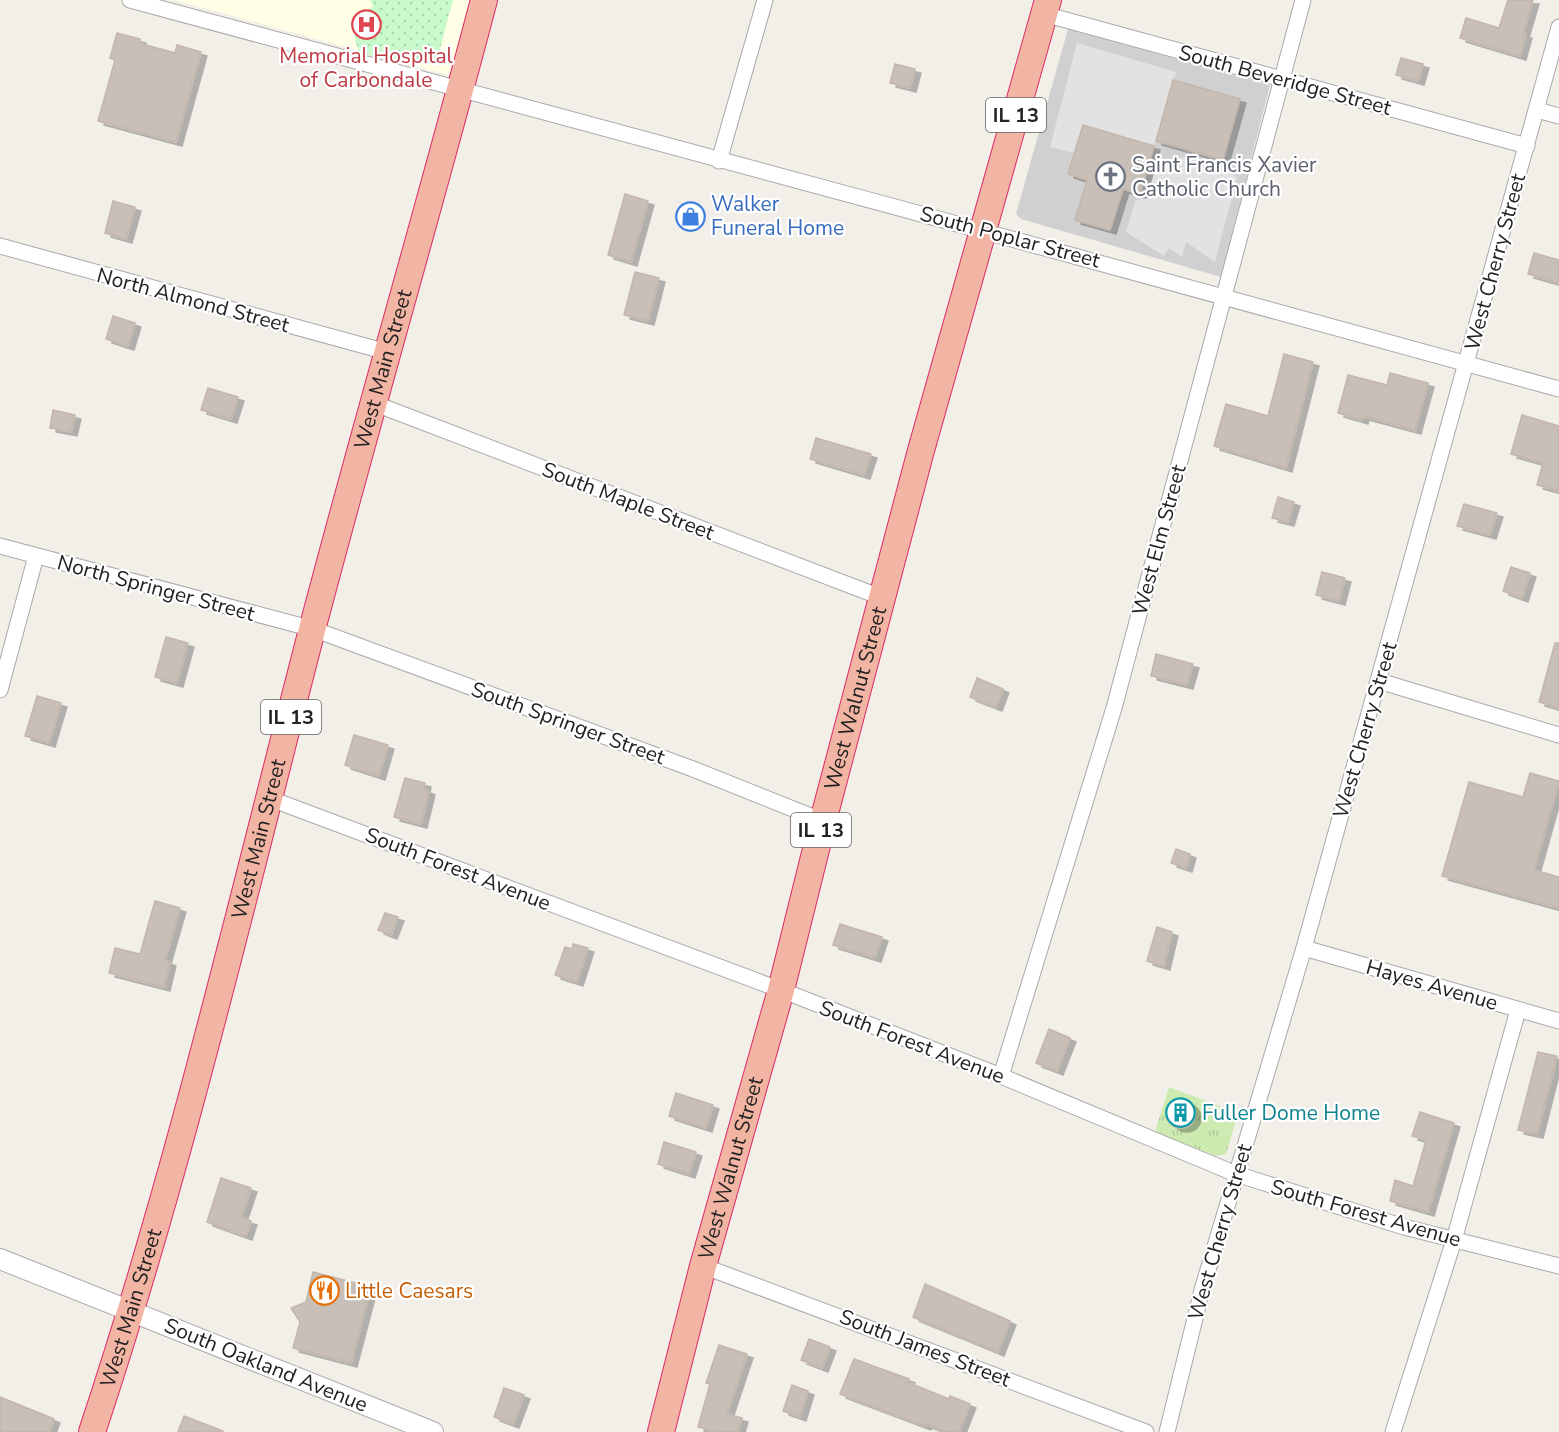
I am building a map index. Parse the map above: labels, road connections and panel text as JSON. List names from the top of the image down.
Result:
{
  "streets": {
    "highway": ["IL 13", "West Main Street", "West Walnut Street"],
    "street": [
      "South Beveridge Street",
      "South Poplar Street",
      "West Cherry Street",
      "North Almond Street",
      "South Maple Street",
      "West Elm Street",
      "North Springer Street",
      "South Springer Street",
      "South Forest Avenue",
      "Hayes Avenue",
      "South James Street",
      "South Oakland Avenue"
    ]
  },
  "crossings": [
    ["South Beveridge Street", "West Cherry Street"],
    ["South Beveridge Street", "West Elm Street"],
    ["South Beveridge Street", "West Walnut Street"],
    ["South Poplar Street", "West Cherry Street"],
    ["South Poplar Street", "West Main Street"],
    ["South Poplar Street", "West Elm Street"],
    ["South Poplar Street", "West Walnut Street"],
    ["West Cherry Street", "South Forest Avenue"],
    ["West Cherry Street", "Hayes Avenue"],
    ["North Almond Street", "West Main Street"],
    ["West Main Street", "South Maple Street"],
    ["West Main Street", "North Springer Street"],
    ["West Main Street", "South Springer Street"],
    ["West Main Street", "South Forest Avenue"],
    ["West Main Street", "South Oakland Avenue"],
    ["South Maple Street", "West Walnut Street"],
    ["West Elm Street", "South Forest Avenue"],
    ["North Springer Street", "South Springer Street"],
    ["West Walnut Street", "South Springer Street"],
    ["West Walnut Street", "South Forest Avenue"],
    ["West Walnut Street", "South James Street"]
  ],
  "places": {
    "hospital": ["Memorial Hospital of Carbondale"],
    "church": ["Saint Francis Xavier Catholic Church"],
    "shop": ["Walker Funeral Home"],
    "building": ["Fuller Dome Home"],
    "restaurant": ["Little Caesars"]
  }
}
